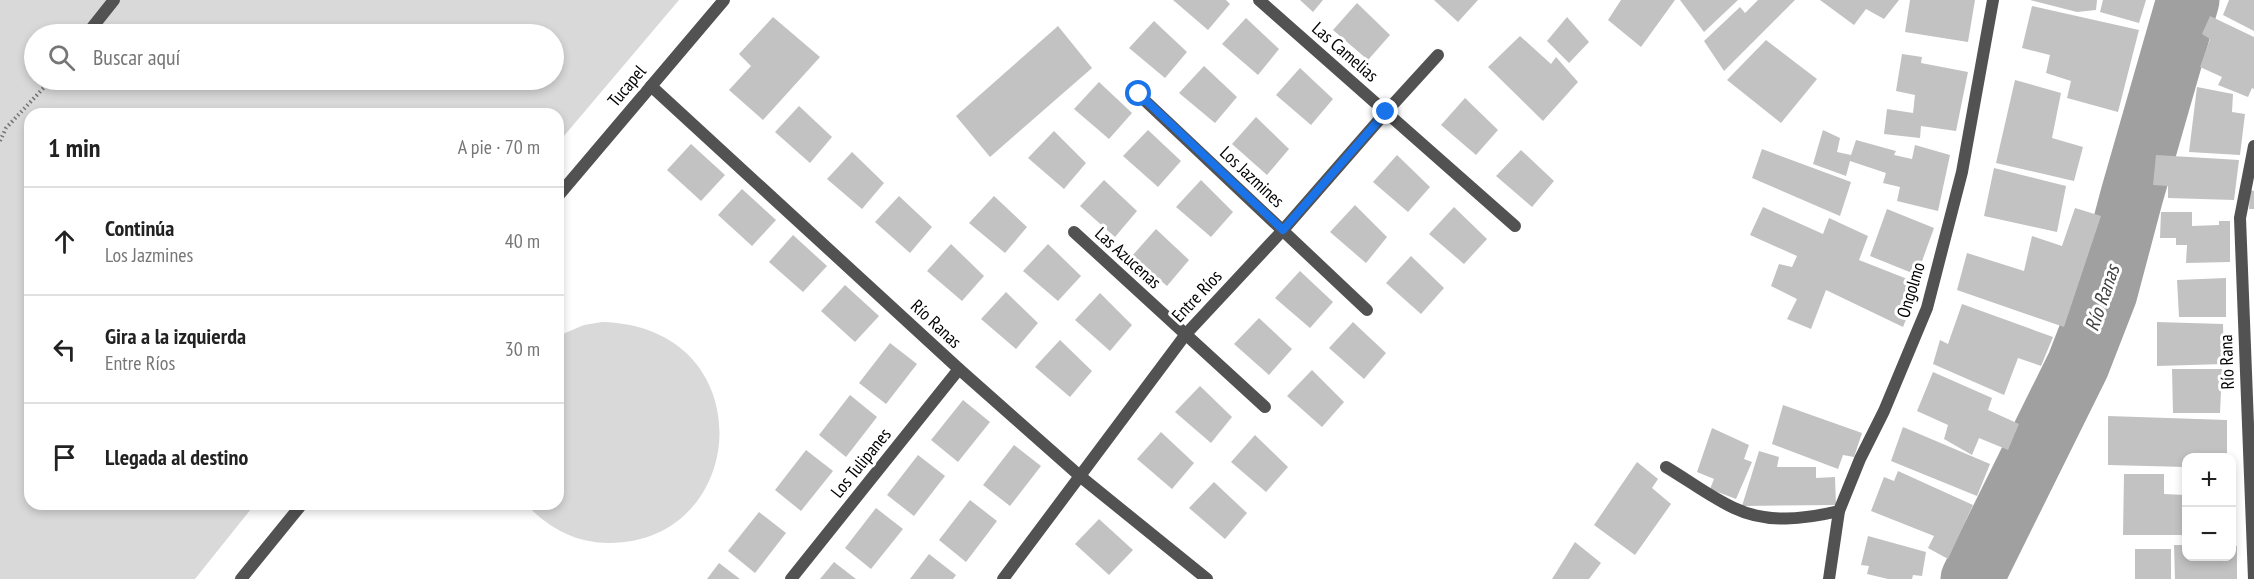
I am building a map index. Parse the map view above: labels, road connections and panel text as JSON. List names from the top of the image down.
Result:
{
  "streets": {
    "street": [
      "Las Camelias",
      "Tucapel",
      "Los Jazmines",
      "Las Azucenas",
      "Ongolmo",
      "Entre Ríos",
      "Río Ranas",
      "Río Rana",
      "Los Tulipanes"
    ]
  },
  "crossings": [
    ["Las Camelias", "Entre Ríos"],
    ["Tucapel", "Río Ranas"],
    ["Los Jazmines", "Entre Ríos"],
    ["Las Azucenas", "Entre Ríos"],
    ["Entre Ríos", "Río Ranas"],
    ["Río Ranas", "Los Tulipanes"]
  ],
  "water": ["Río Ranas"],
  "page": {
    "search": "Buscar aquí",
    "heading": ["1 min", "A pie · 70 m"],
    "list": [
      ["Continúa", "Los Jazmines", "40 m"],
      ["Gira a la izquierda", "Entre Ríos", "30 m"],
      "Llegada al destino"
    ],
    "map_buttons": ["+", "−"]
  }
}
